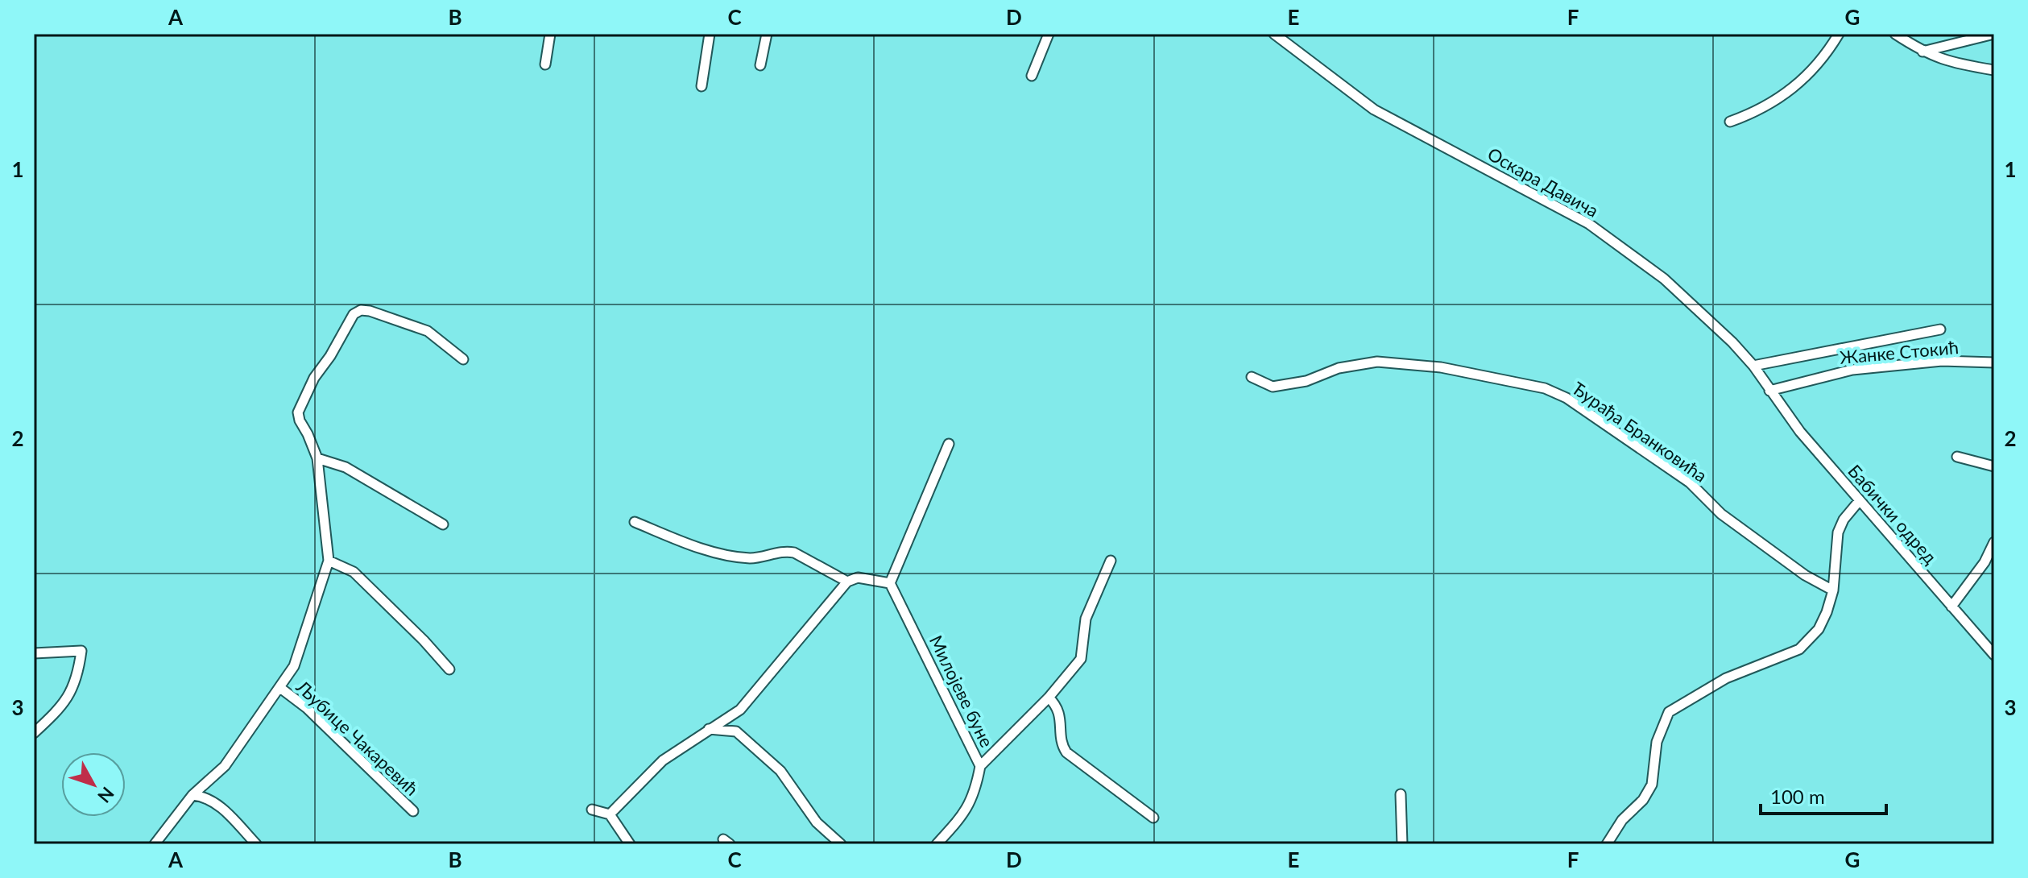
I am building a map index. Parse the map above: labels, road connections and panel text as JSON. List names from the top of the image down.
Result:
{
  "streets": {
    "street": [
      "Оскара Давича",
      "Жанке Стокић",
      "Ђурађа Бранковића",
      "Бабички одред",
      "Милојеве буне",
      "Љубице Чакаревић"
    ]
  },
  "crossings": [
    ["Оскара Давича", "Жанке Стокић"],
    ["Оскара Давича", "Бабички одред"],
    ["Жанке Стокић", "Бабички одред"]
  ],
  "scale_bar": "100 m",
  "north": "bottom right",
  "grid": {
    "columns": [
      "A",
      "B",
      "C",
      "D",
      "E",
      "F",
      "G"
    ],
    "rows": ["1", "2", "3"]
  }
}
